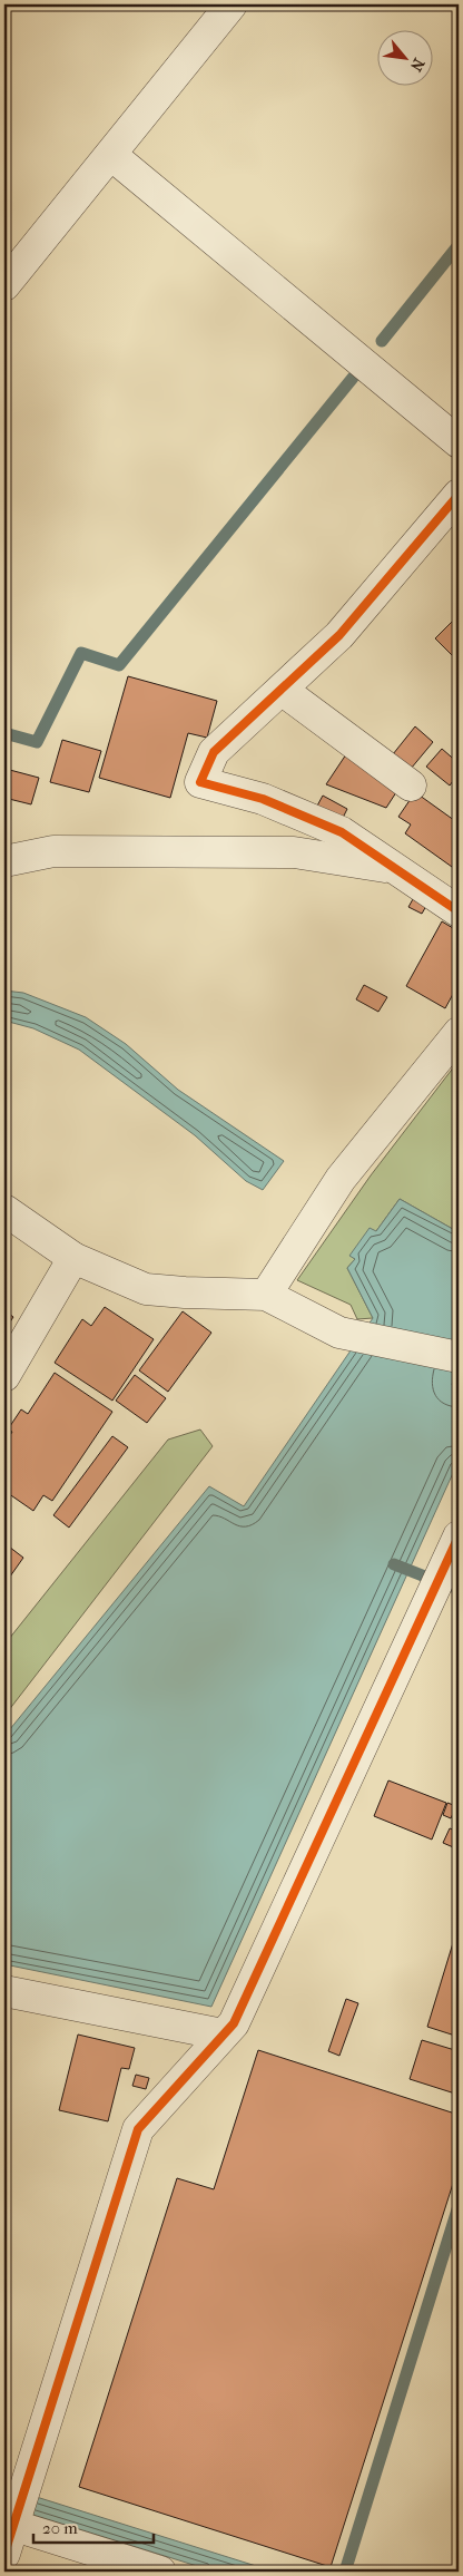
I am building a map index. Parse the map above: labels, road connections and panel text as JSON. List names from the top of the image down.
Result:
{
  "scale_bar": "20 m",
  "north": "bottom right"
}
